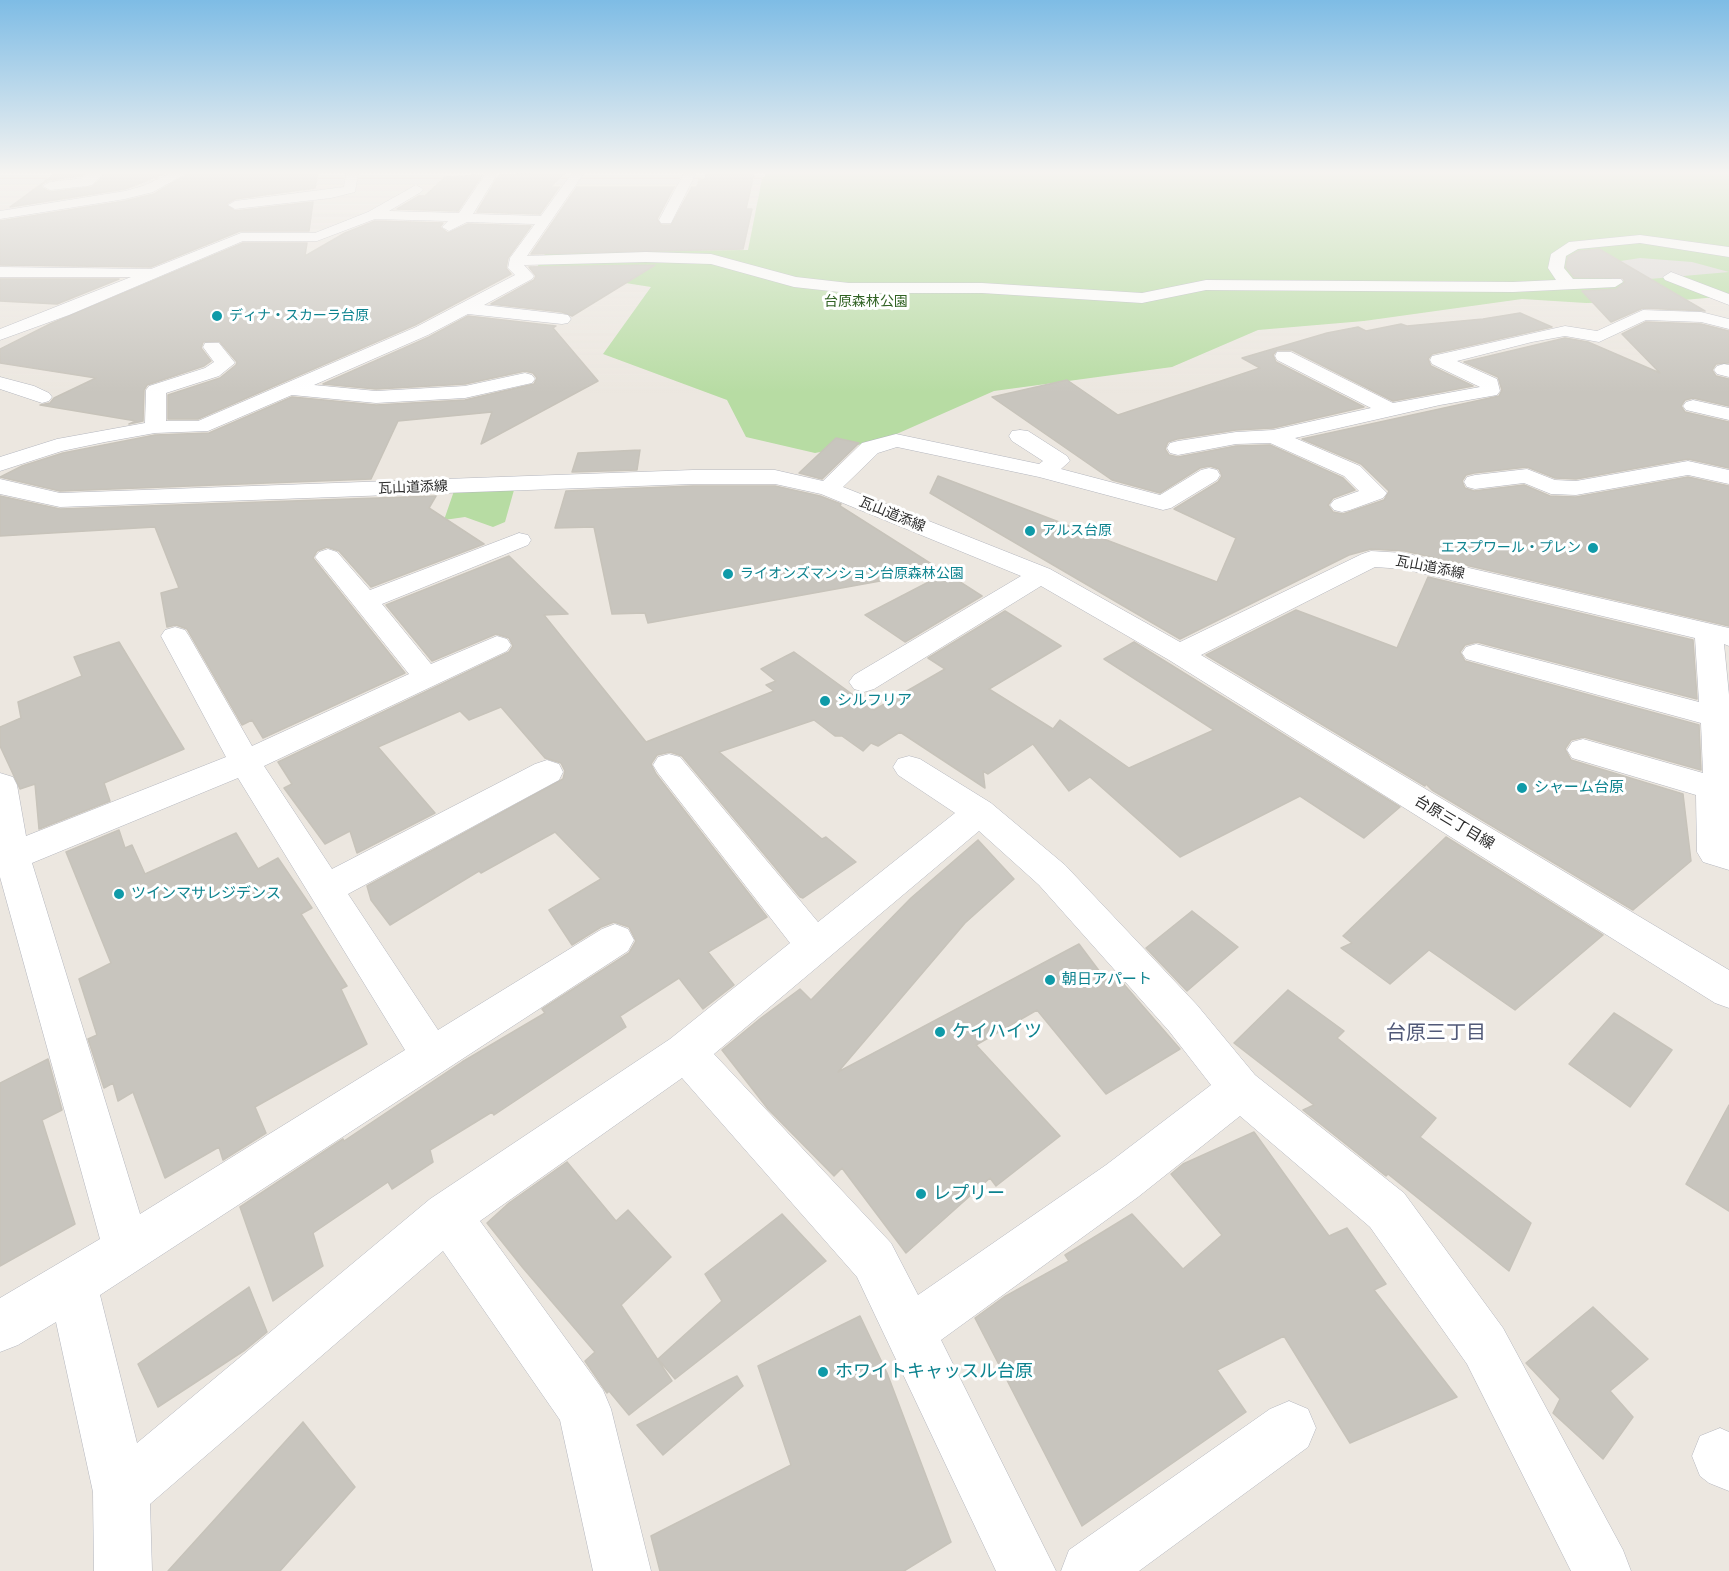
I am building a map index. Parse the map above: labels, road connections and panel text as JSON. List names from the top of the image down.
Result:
{
  "streets": {
    "street": ["瓦山道添線", "台原三丁目線"]
  },
  "crossings": [
    ["瓦山道添線", "台原三丁目線"]
  ],
  "districts": ["台原三丁目"],
  "parks": ["台原森林公園"],
  "places": [
    "ディナ・スカーラ台原",
    "アルス台原",
    "エスプワール・プレン",
    "ライオンズマンション台原森林公園",
    "シルフリア",
    "シャーム台原",
    "ツインマサレジデンス",
    "朝日アパート",
    "ケイハイツ",
    "レプリー",
    "ホワイトキャッスル台原"
  ]
}
